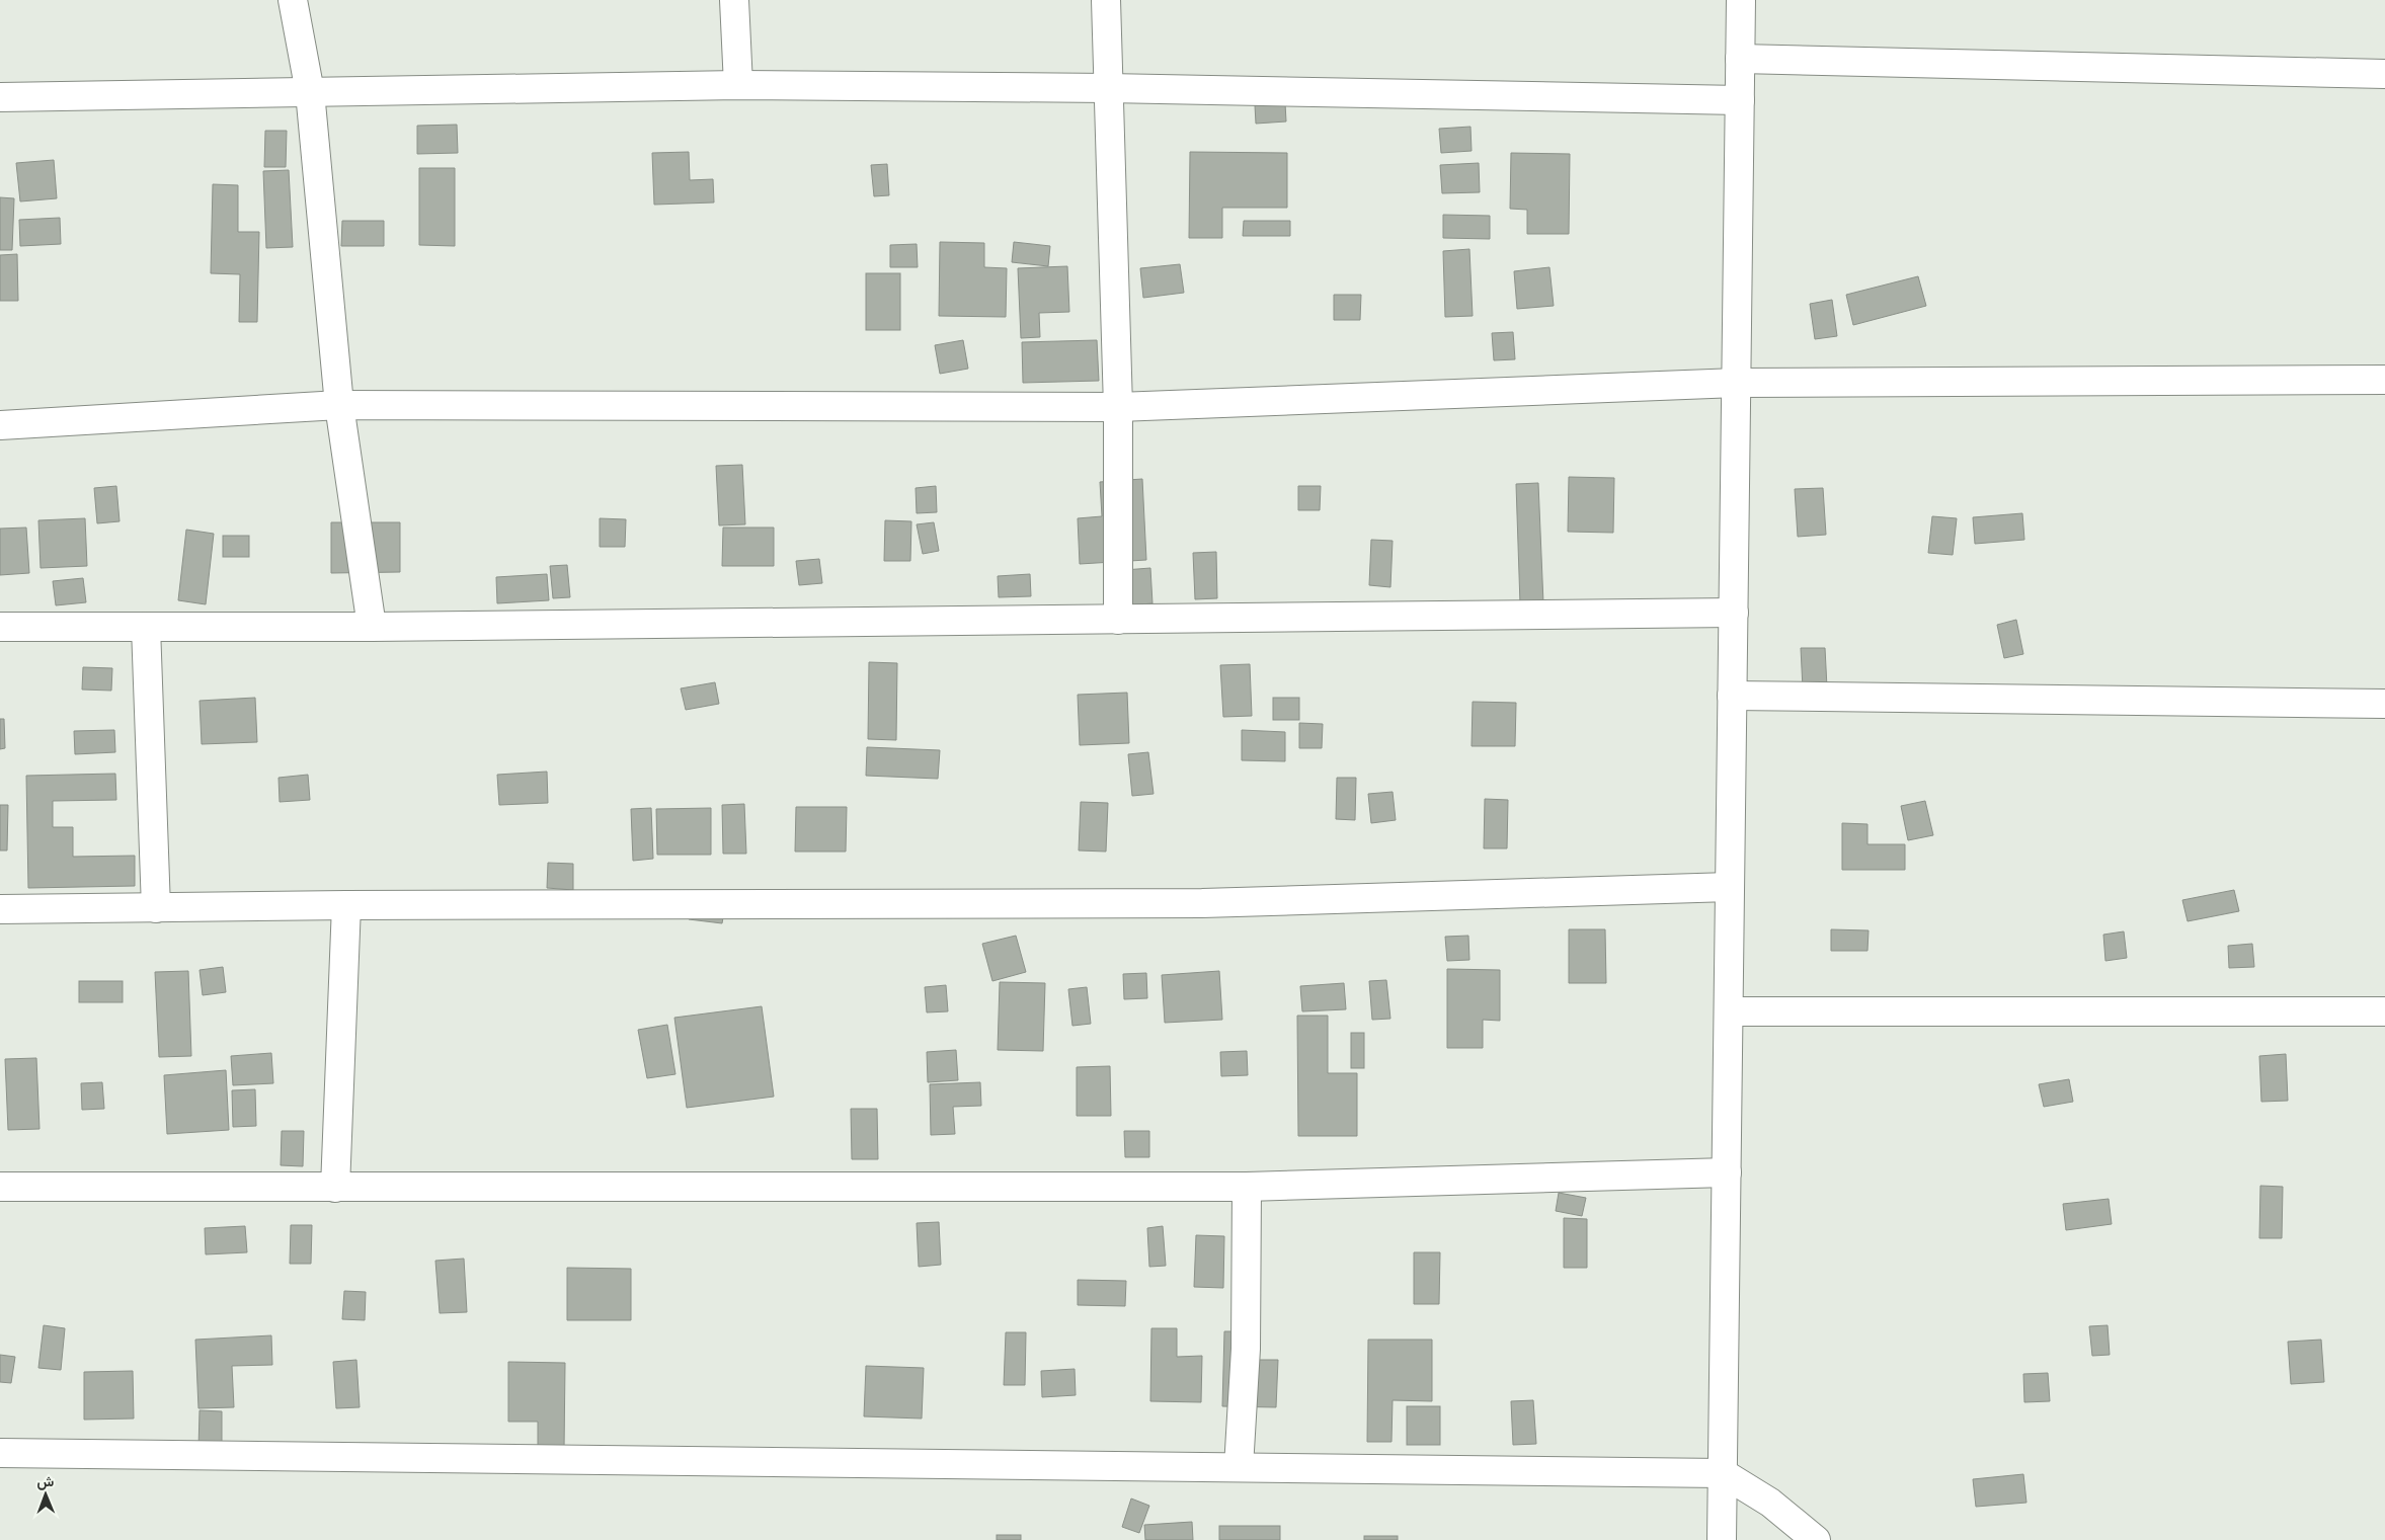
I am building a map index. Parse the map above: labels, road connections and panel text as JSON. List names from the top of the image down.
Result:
{
  "north": "top"
}
